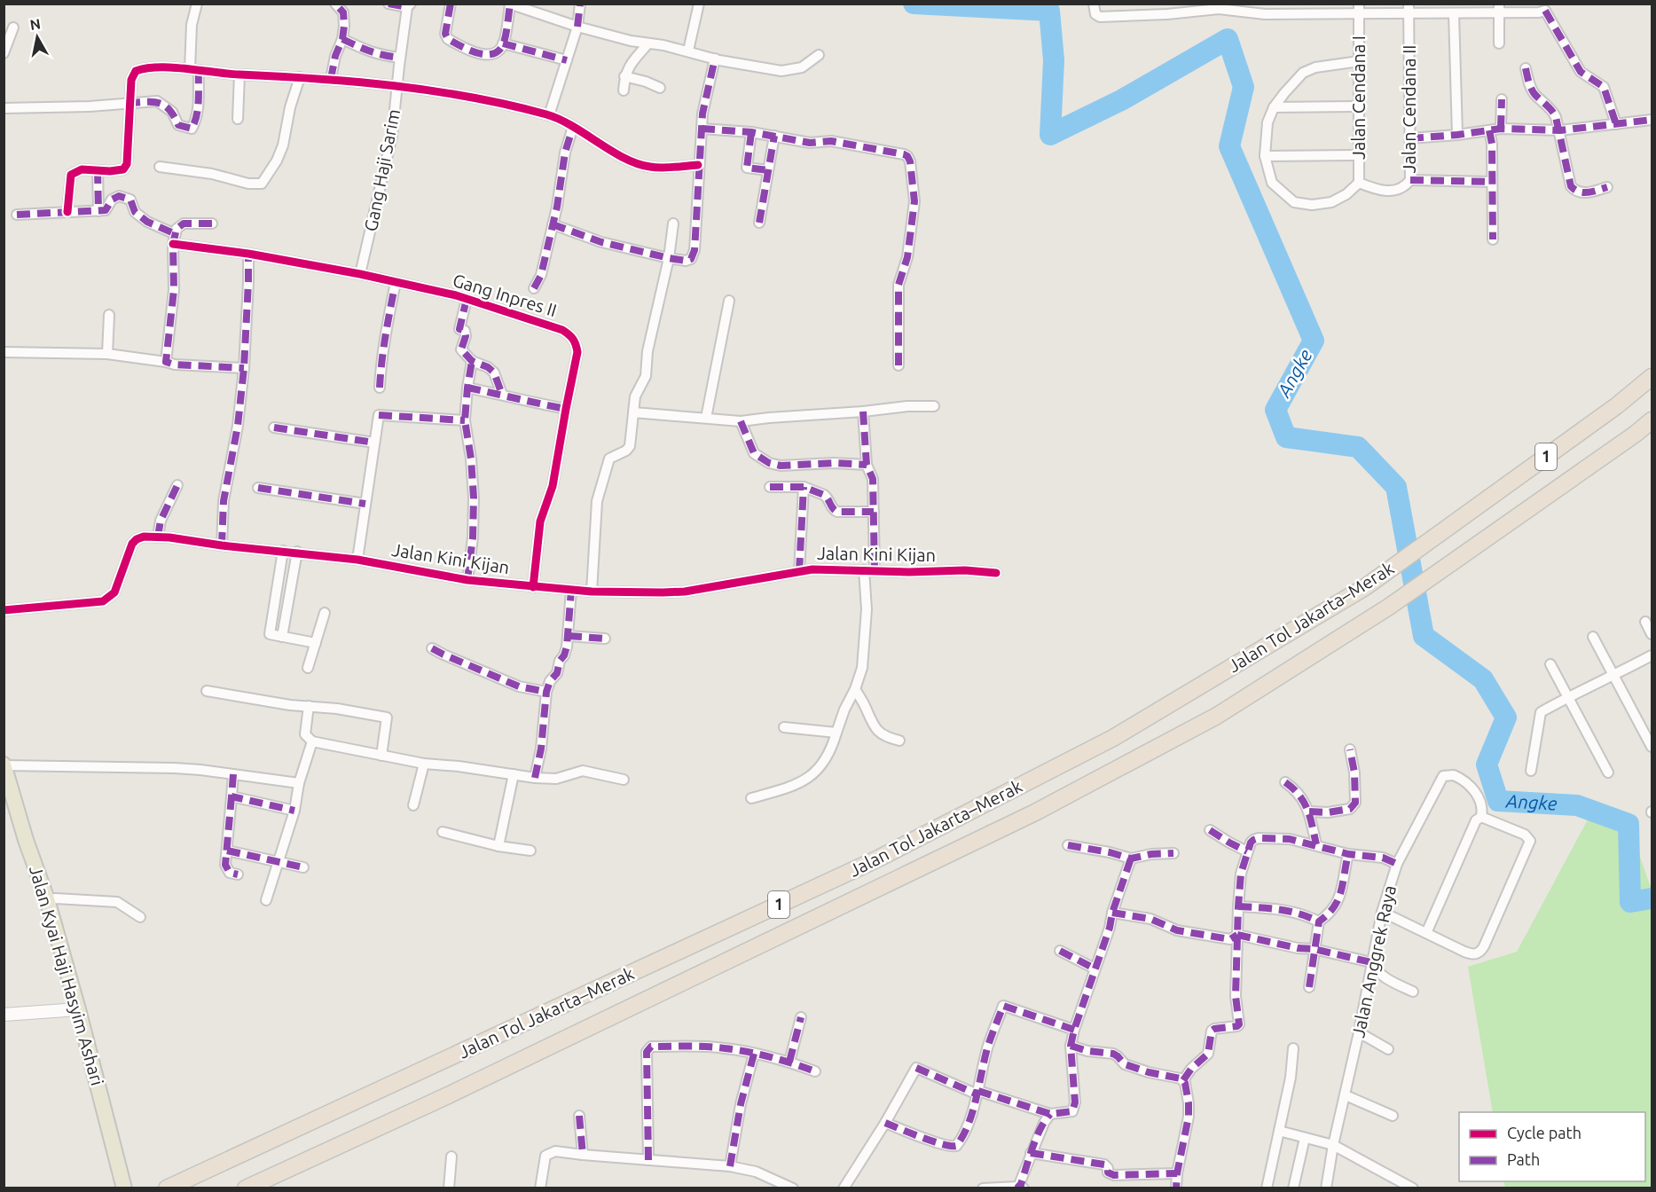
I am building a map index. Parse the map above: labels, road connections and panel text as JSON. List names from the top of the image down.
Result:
{
  "streets": {
    "highway": ["1", "Jalan Tol Jakarta–Merak"],
    "main road": ["Jalan Kyai Haji Hasyim Ashari"],
    "street": [
      "Jalan Cendana I",
      "Jalan Cendana II",
      "Gang Haji Sarim",
      "Gang Inpres II",
      "Jalan Kini Kijan",
      "Jalan Anggrek Raya"
    ]
  },
  "crossings": [
    ["Jalan Cendana I", "Jalan Cendana II"],
    ["Gang Haji Sarim", "Gang Inpres II"],
    ["Gang Inpres II", "Jalan Kini Kijan"]
  ],
  "water": ["Angke"],
  "legend": ["Cycle path", "Path"],
  "north": "top"
}
